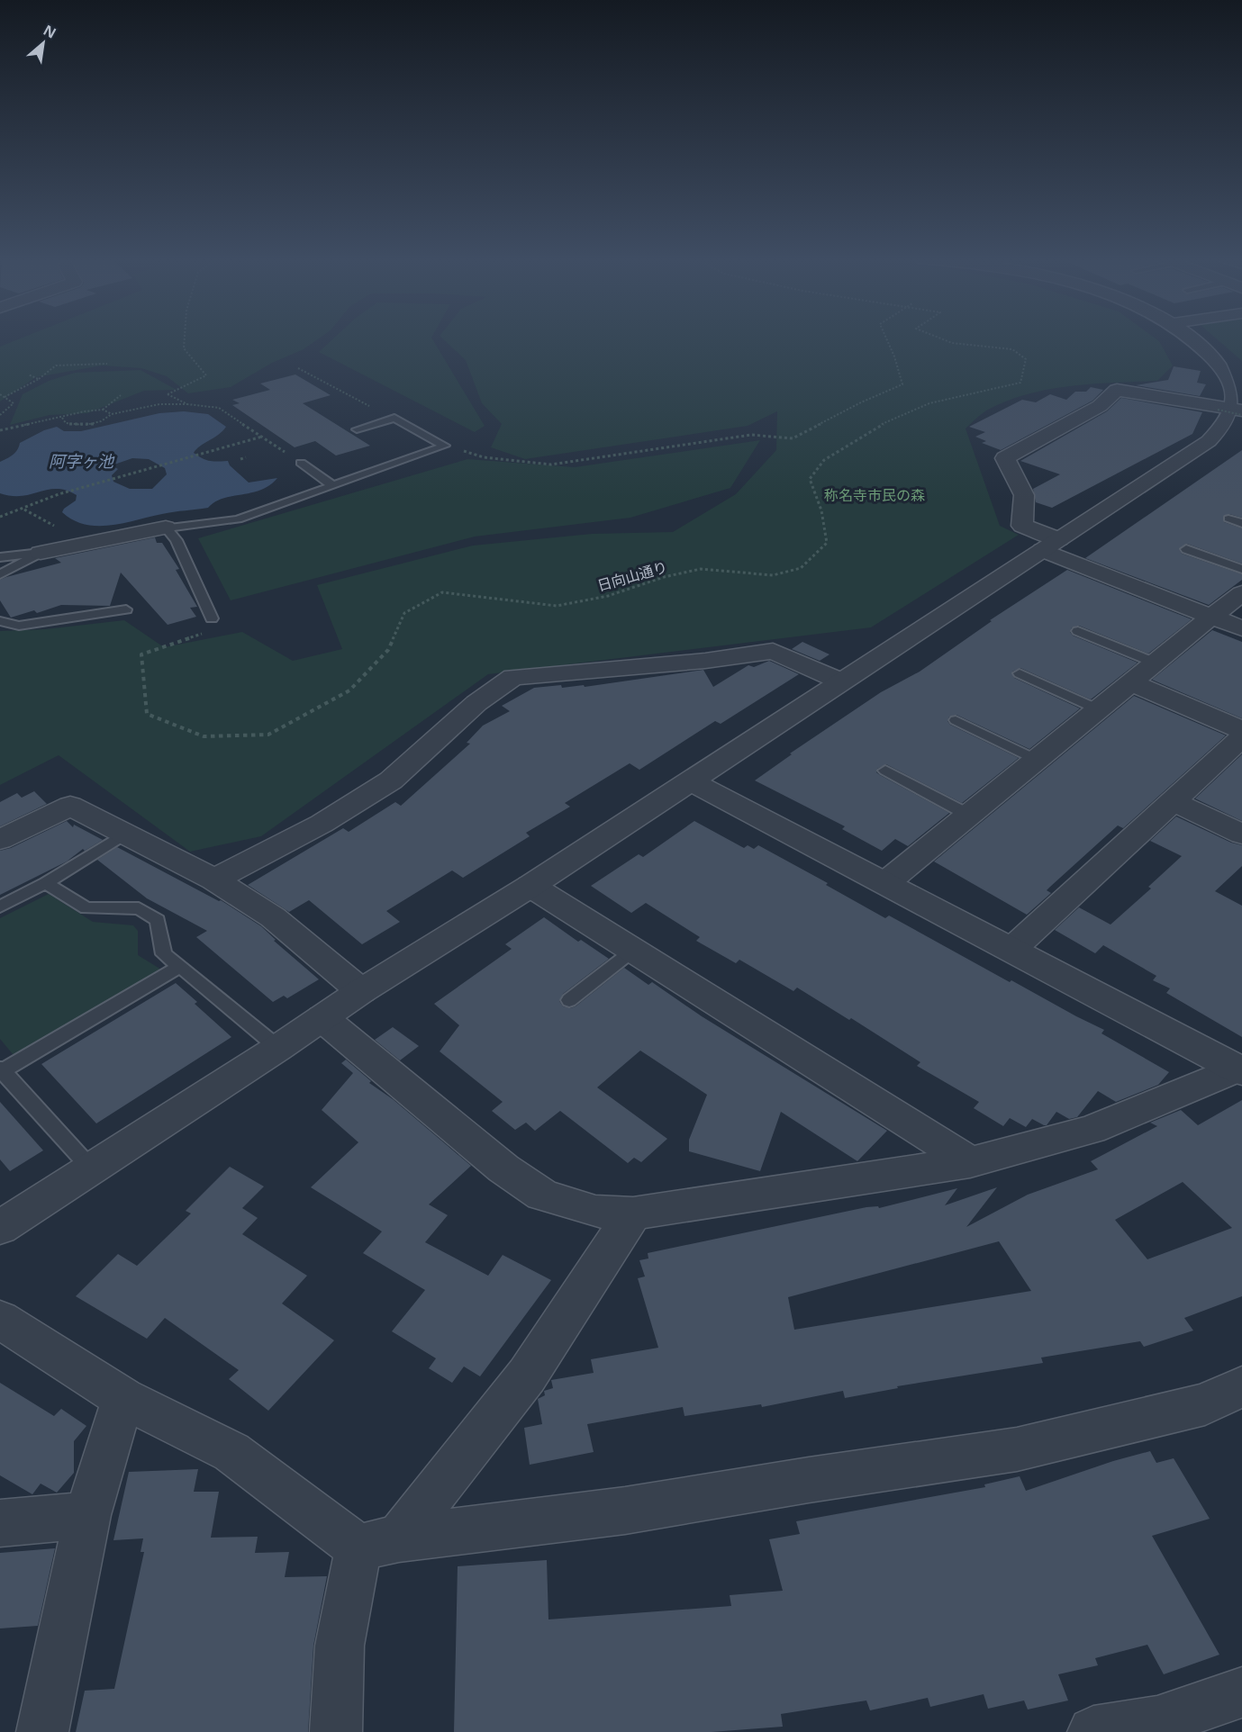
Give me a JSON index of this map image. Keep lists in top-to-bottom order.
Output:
{
  "streets": {
    "path": ["日向山通り"]
  },
  "water": ["阿字ヶ池"],
  "parks": ["称名寺市民の森"],
  "north": "top right"
}
